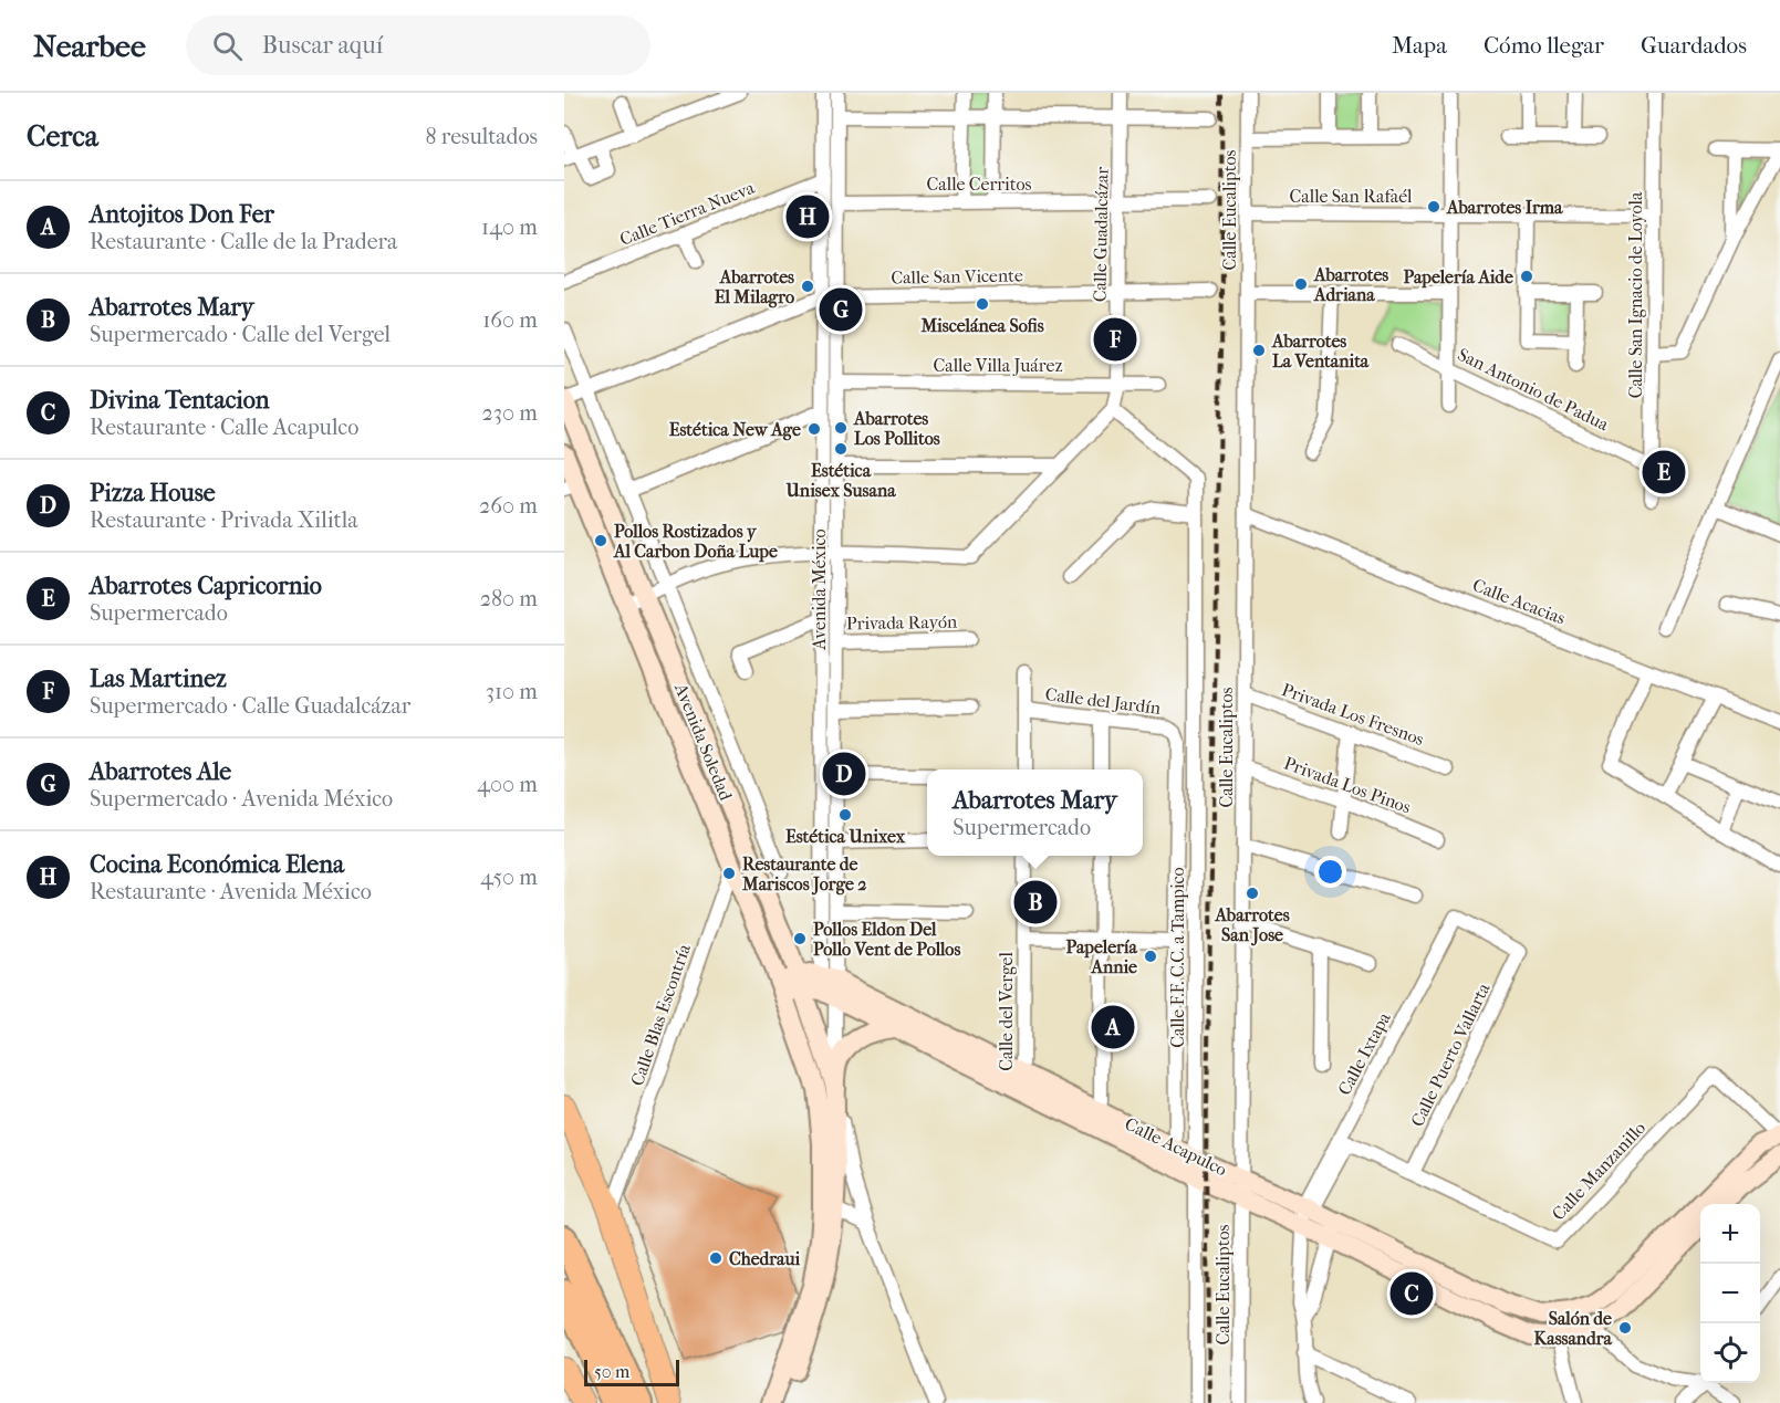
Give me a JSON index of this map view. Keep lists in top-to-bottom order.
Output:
{
  "streets": {
    "street": [
      "Calle Cerritos",
      "Calle San Rafaél",
      "Calle Eucaliptos",
      "Calle Tierra Nueva",
      "Calle Guadalcázar",
      "Calle San Vicente",
      "Calle San Ignacio de Loyola",
      "Calle Villa Juárez",
      "San Antonio de Padua",
      "Avenida México",
      "Calle Acacias",
      "Privada Rayón",
      "Calle del Jardín",
      "Privada Los Fresnos",
      "Avenida Soledad",
      "Privada Los Pinos",
      "Calle F.F. C.C. a Tampico",
      "Calle del Vergel",
      "Calle Blas Escontría",
      "Calle Ixtapa",
      "Calle Puerto Vallarta",
      "Calle Acapulco",
      "Calle Manzanillo"
    ]
  },
  "crossings": [
    ["Calle Cerritos", "Calle Guadalcázar"],
    ["Calle Cerritos", "Avenida México"],
    ["Calle San Rafaél", "Calle Eucaliptos"],
    ["Calle San Rafaél", "Calle San Ignacio de Loyola"],
    ["Calle Eucaliptos", "Calle Acacias"],
    ["Calle Eucaliptos", "Privada Los Fresnos"],
    ["Calle Eucaliptos", "Privada Los Pinos"],
    ["Calle Eucaliptos", "Calle Acapulco"],
    ["Calle Tierra Nueva", "Avenida México"],
    ["Calle Guadalcázar", "Calle San Vicente"],
    ["Calle Guadalcázar", "Calle Villa Juárez"],
    ["Calle Guadalcázar", "Calle F.F. C.C. a Tampico"],
    ["Calle San Vicente", "Avenida México"],
    ["Calle San Vicente", "Avenida Soledad"],
    ["Calle San Ignacio de Loyola", "San Antonio de Padua"],
    ["Calle Villa Juárez", "Avenida México"],
    ["Avenida México", "Privada Rayón"],
    ["Avenida México", "Avenida Soledad"],
    ["Avenida México", "Calle Acapulco"],
    ["Avenida Soledad", "Calle Blas Escontría"],
    ["Avenida Soledad", "Calle Acapulco"],
    ["Calle F.F. C.C. a Tampico", "Calle Acapulco"],
    ["Calle del Vergel", "Calle Acapulco"],
    ["Calle Ixtapa", "Calle Puerto Vallarta"],
    ["Calle Ixtapa", "Calle Acapulco"],
    ["Calle Ixtapa", "Calle Manzanillo"],
    ["Calle Puerto Vallarta", "Calle Manzanillo"]
  ],
  "places": [
    "Abarrotes Irma",
    "Papelería Aide",
    "Abarrotes Adriana",
    "Abarrotes El Milagro",
    "Miscelánea Sofis",
    "Abarrotes La Ventanita",
    "Abarrotes Los Pollitos",
    "Estética New Age",
    "Estética Unisex Susana",
    "Pollos Rostizados y Al Carbon Doña Lupe",
    "Estética Unixex",
    "Restaurante de Mariscos Jorge 2",
    "Abarrotes San Jose",
    "Pollos Eldon Del Pollo Vent de Pollos",
    "Papelería Annie",
    "Chedraui",
    "Salón de Kassandra"
  ],
  "scale_bar": "50 m",
  "page": {
    "header": "Nearbee",
    "search": "Buscar aquí",
    "nav": ["Mapa", "Cómo llegar", "Guardados"],
    "heading": ["Cerca", "8 resultados"],
    "list": [
      {
        "mark": "A",
        "name": "Antojitos Don Fer",
        "note": "Restaurante · Calle de la Pradera",
        "value": "140 m"
      },
      {
        "mark": "B",
        "name": "Abarrotes Mary",
        "note": "Supermercado · Calle del Vergel",
        "value": "160 m"
      },
      {
        "mark": "C",
        "name": "Divina Tentacion",
        "note": "Restaurante · Calle Acapulco",
        "value": "230 m"
      },
      {
        "mark": "D",
        "name": "Pizza House",
        "note": "Restaurante · Privada Xilitla",
        "value": "260 m"
      },
      {
        "mark": "E",
        "name": "Abarrotes Capricornio",
        "note": "Supermercado",
        "value": "280 m"
      },
      {
        "mark": "F",
        "name": "Las Martinez",
        "note": "Supermercado · Calle Guadalcázar",
        "value": "310 m"
      },
      {
        "mark": "G",
        "name": "Abarrotes Ale",
        "note": "Supermercado · Avenida México",
        "value": "400 m"
      },
      {
        "mark": "H",
        "name": "Cocina Económica Elena",
        "note": "Restaurante · Avenida México",
        "value": "450 m"
      }
    ],
    "pins": [
      "H",
      "G",
      "F",
      "E",
      "D",
      "B",
      "A",
      "C"
    ],
    "popup": ["Abarrotes Mary", "Supermercado"],
    "map_buttons": ["+", "−"],
    "scale": "50 m"
  }
}
